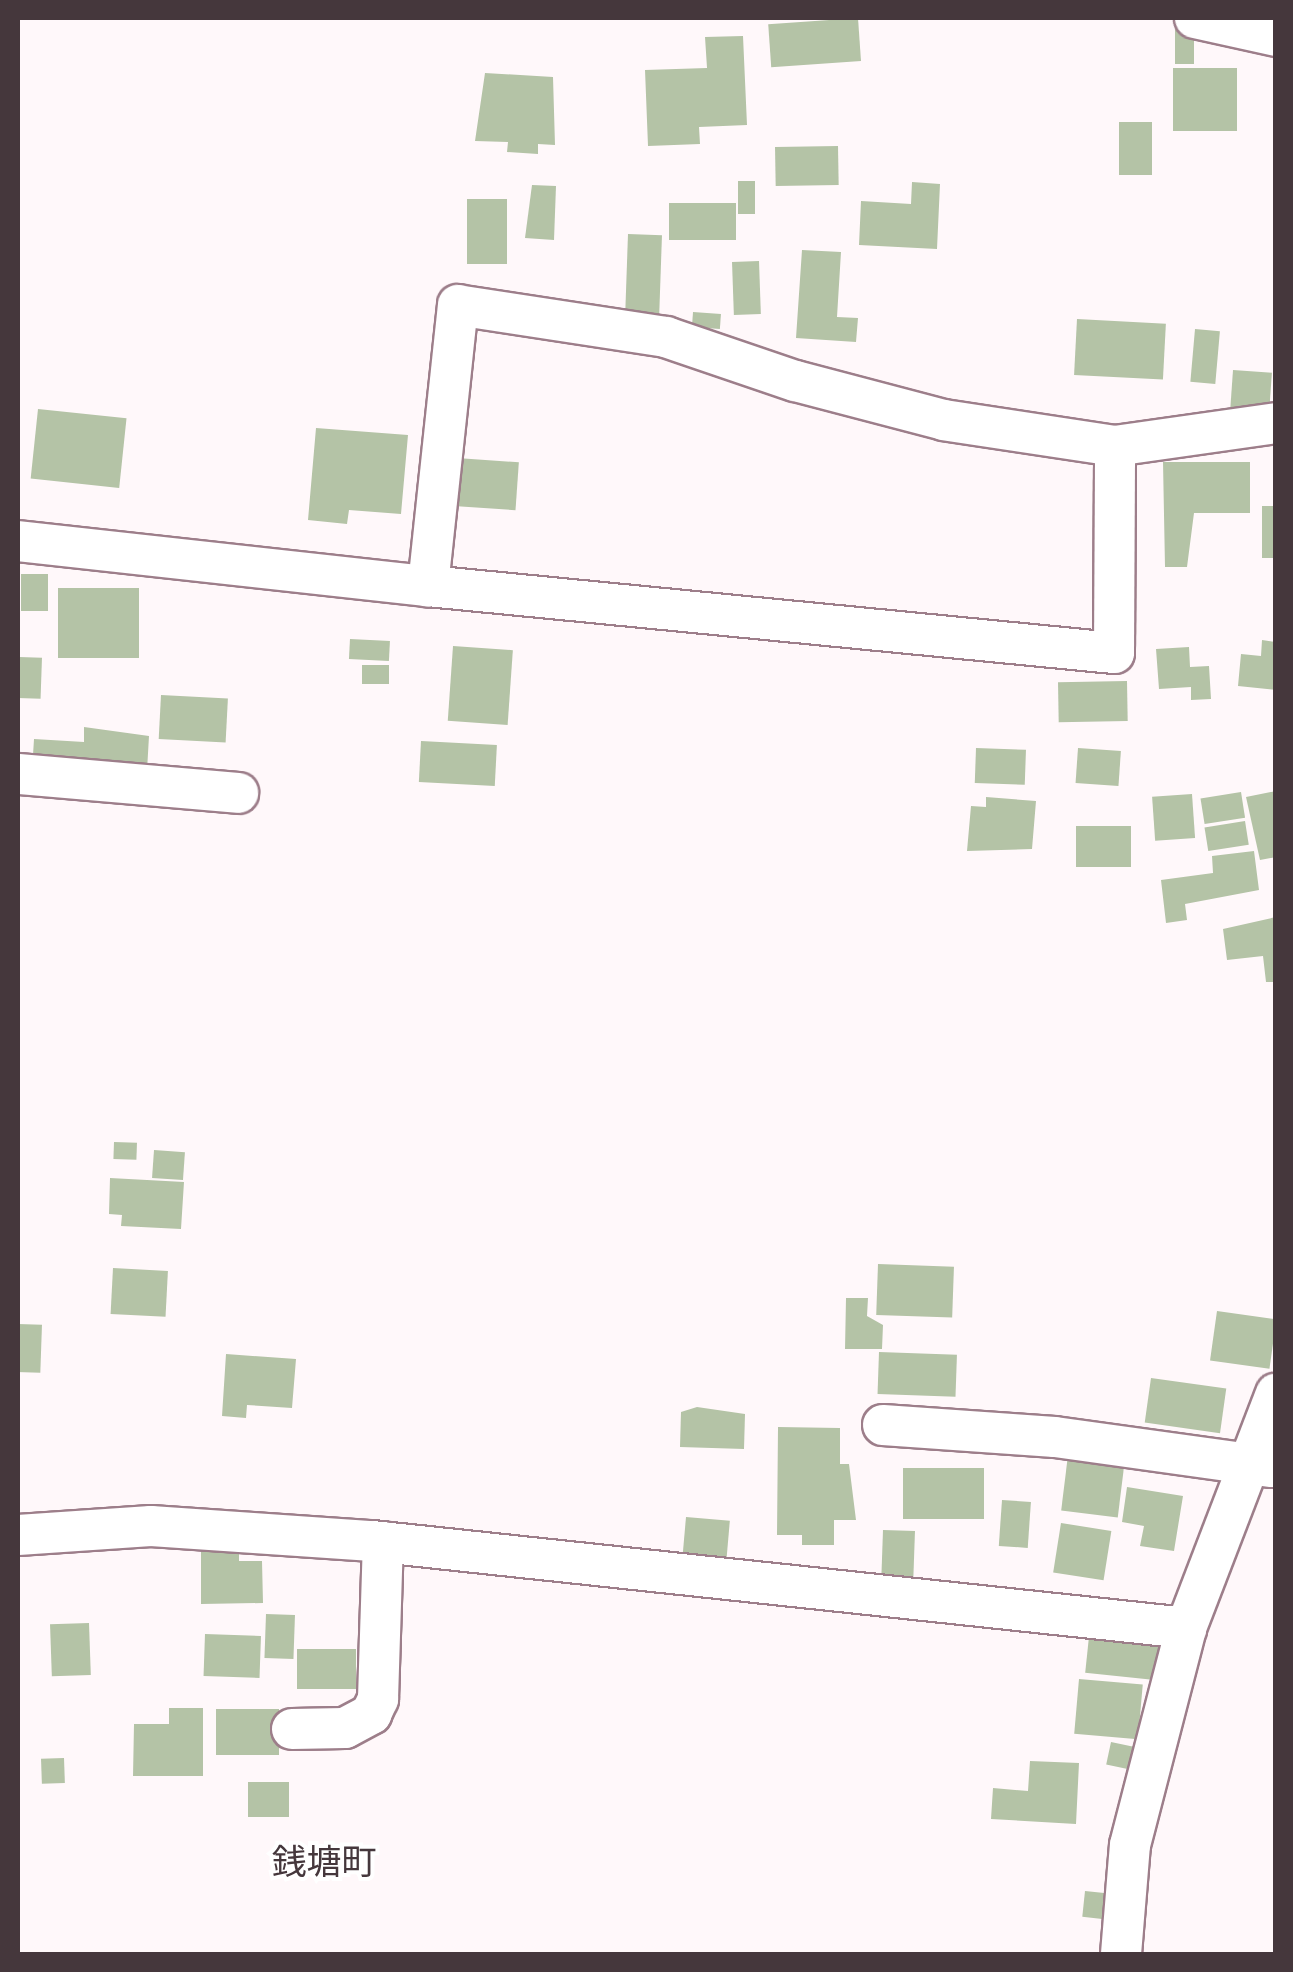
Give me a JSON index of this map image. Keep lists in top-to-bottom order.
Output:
{
  "districts": ["銭塘町"]
}
